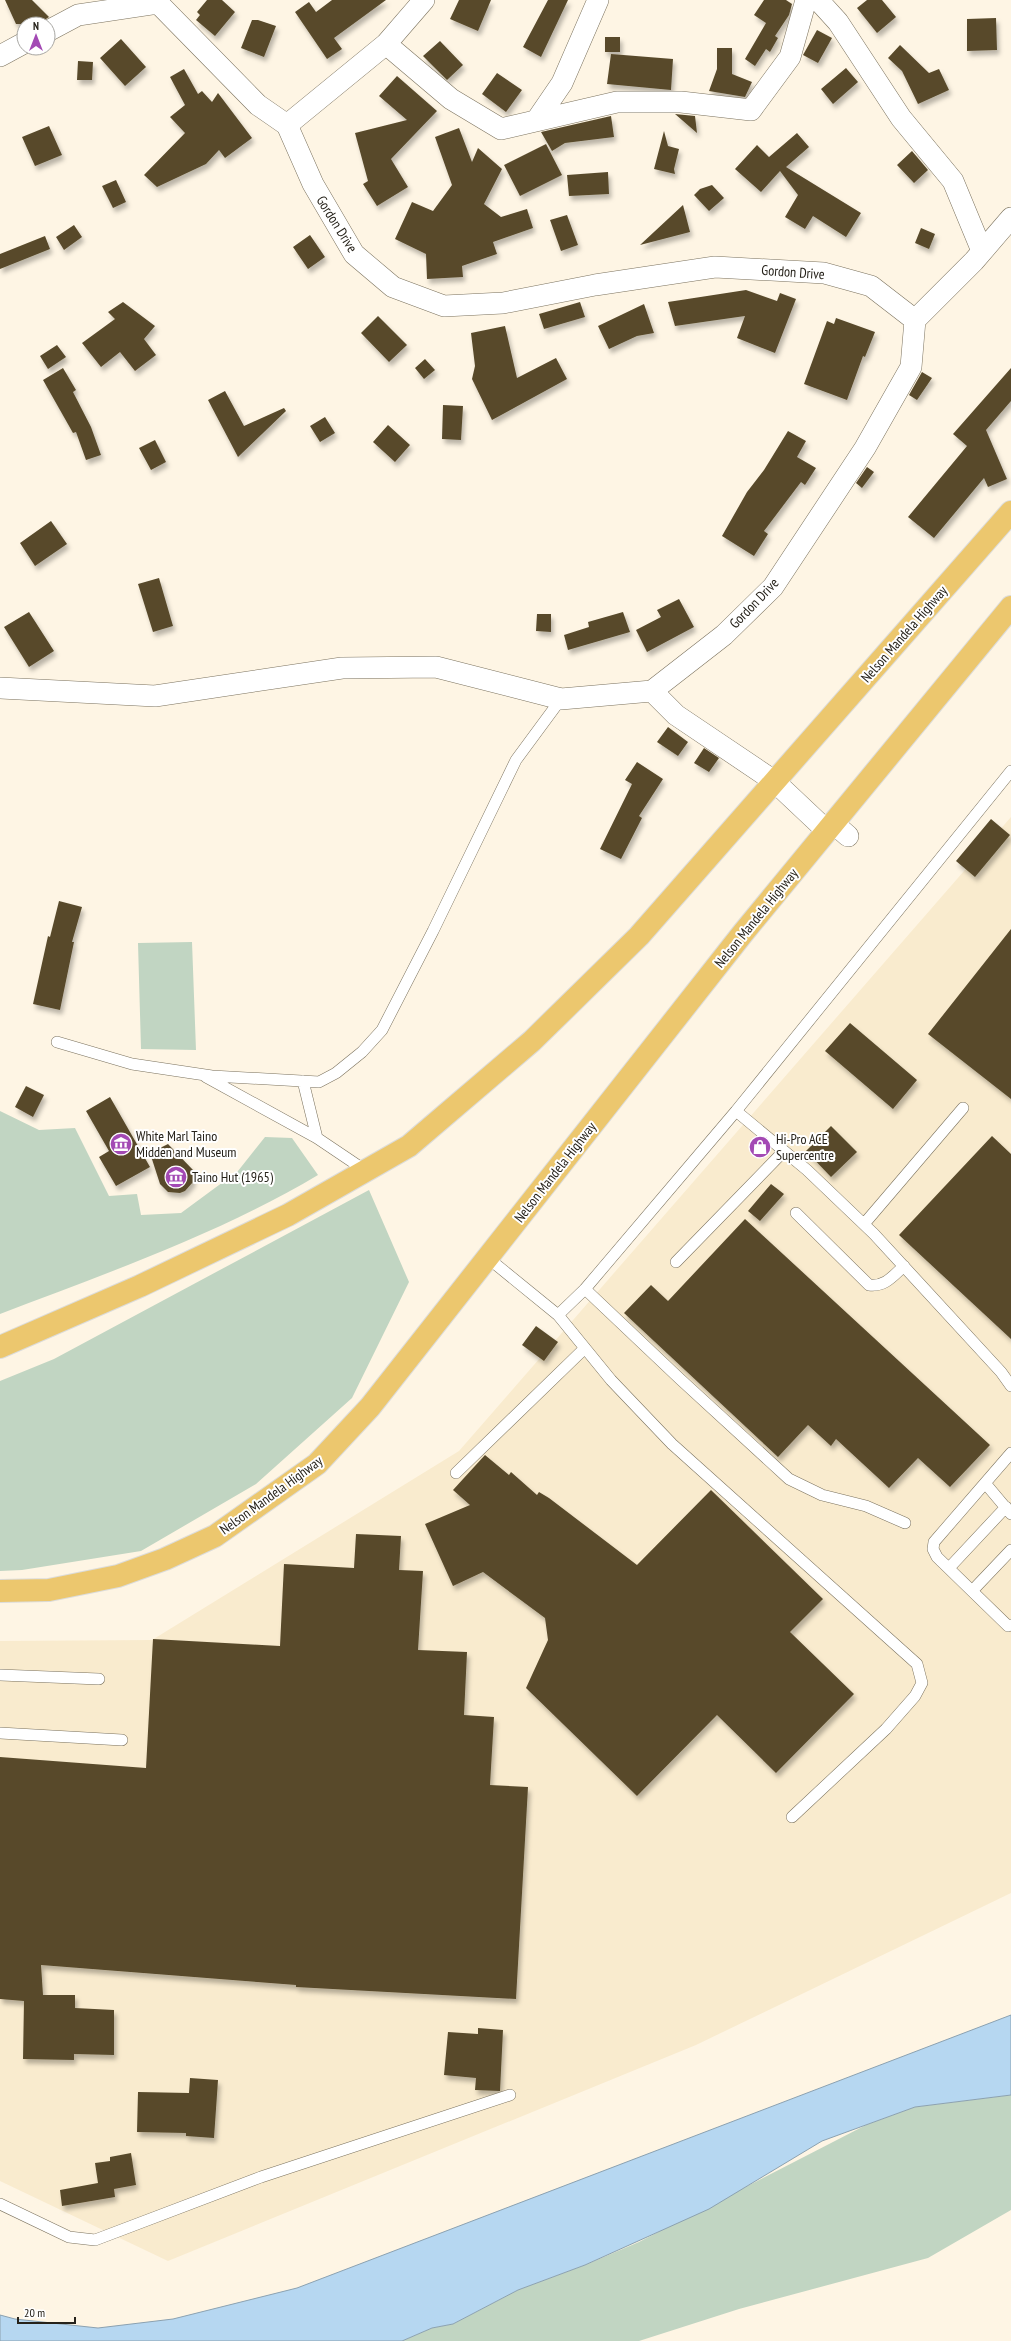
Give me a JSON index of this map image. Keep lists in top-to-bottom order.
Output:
{
  "streets": {
    "highway": ["Nelson Mandela Highway"],
    "street": ["Gordon Drive"]
  },
  "places": {
    "museum": ["White Marl Taino Midden and Museum", "Taino Hut (1965)"],
    "shop": ["Hi-Pro ACE Supercentre"]
  },
  "scale_bar": "20 m",
  "north": "top"
}
